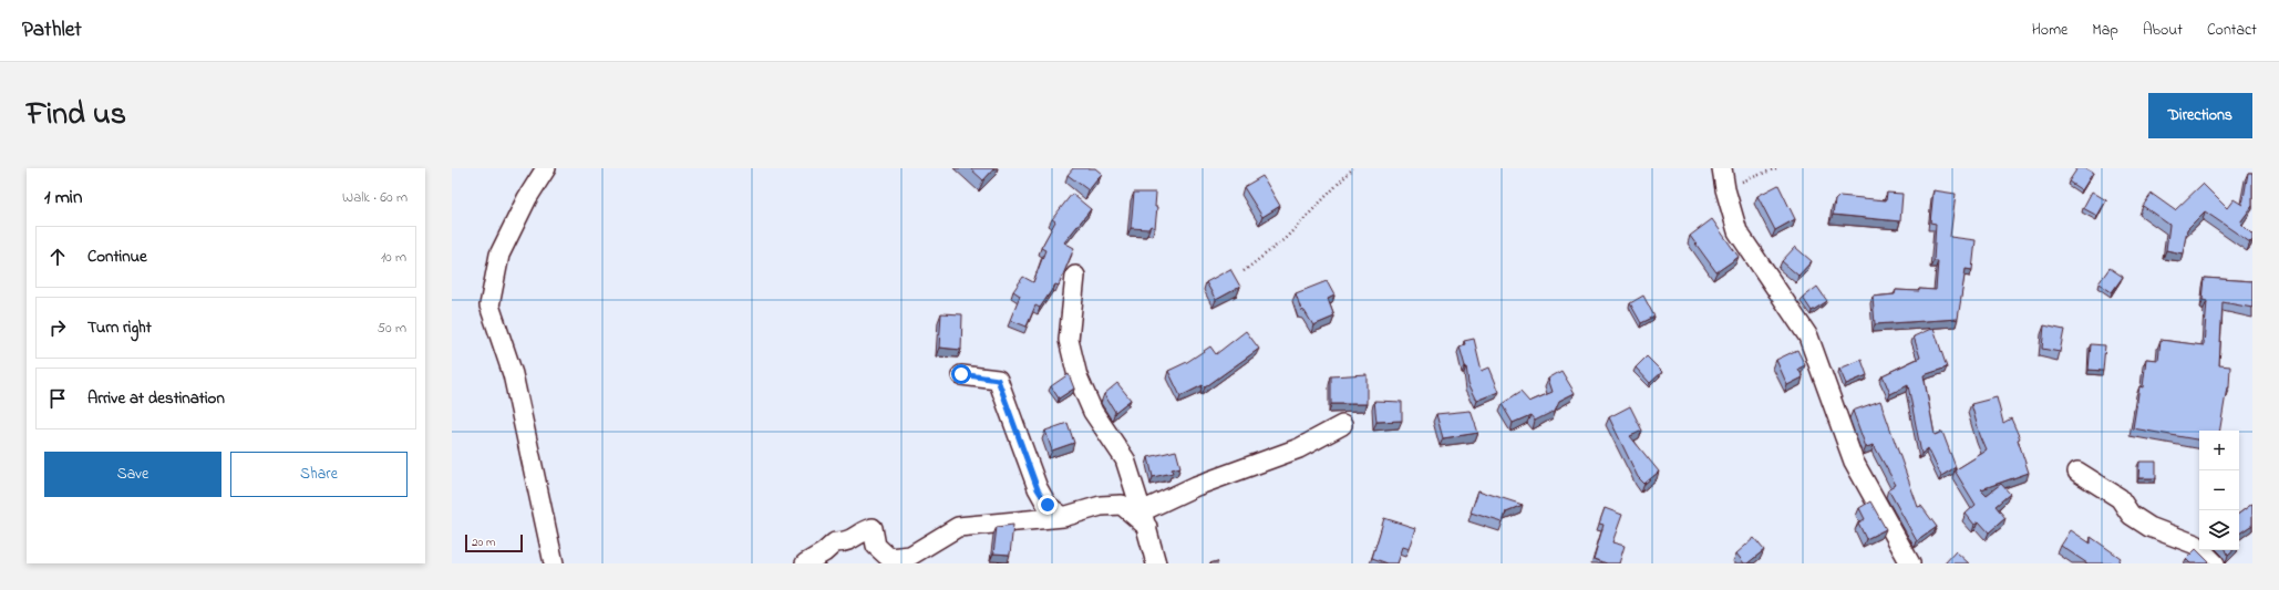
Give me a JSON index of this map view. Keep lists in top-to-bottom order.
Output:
{
  "scale_bar": "20 m",
  "page": {
    "header": "Pathlet",
    "nav": [
      "Home",
      "Map",
      "About",
      "Contact"
    ],
    "title": "Find us",
    "buttons": [
      "Directions",
      ["Save", "Share"]
    ],
    "heading": ["1 min", "Walk · 60 m"],
    "list": [
      ["Continue", "10 m"],
      ["Turn right", "50 m"],
      "Arrive at destination"
    ],
    "map_buttons": ["+", "−"],
    "scale": "20 m"
  }
}
